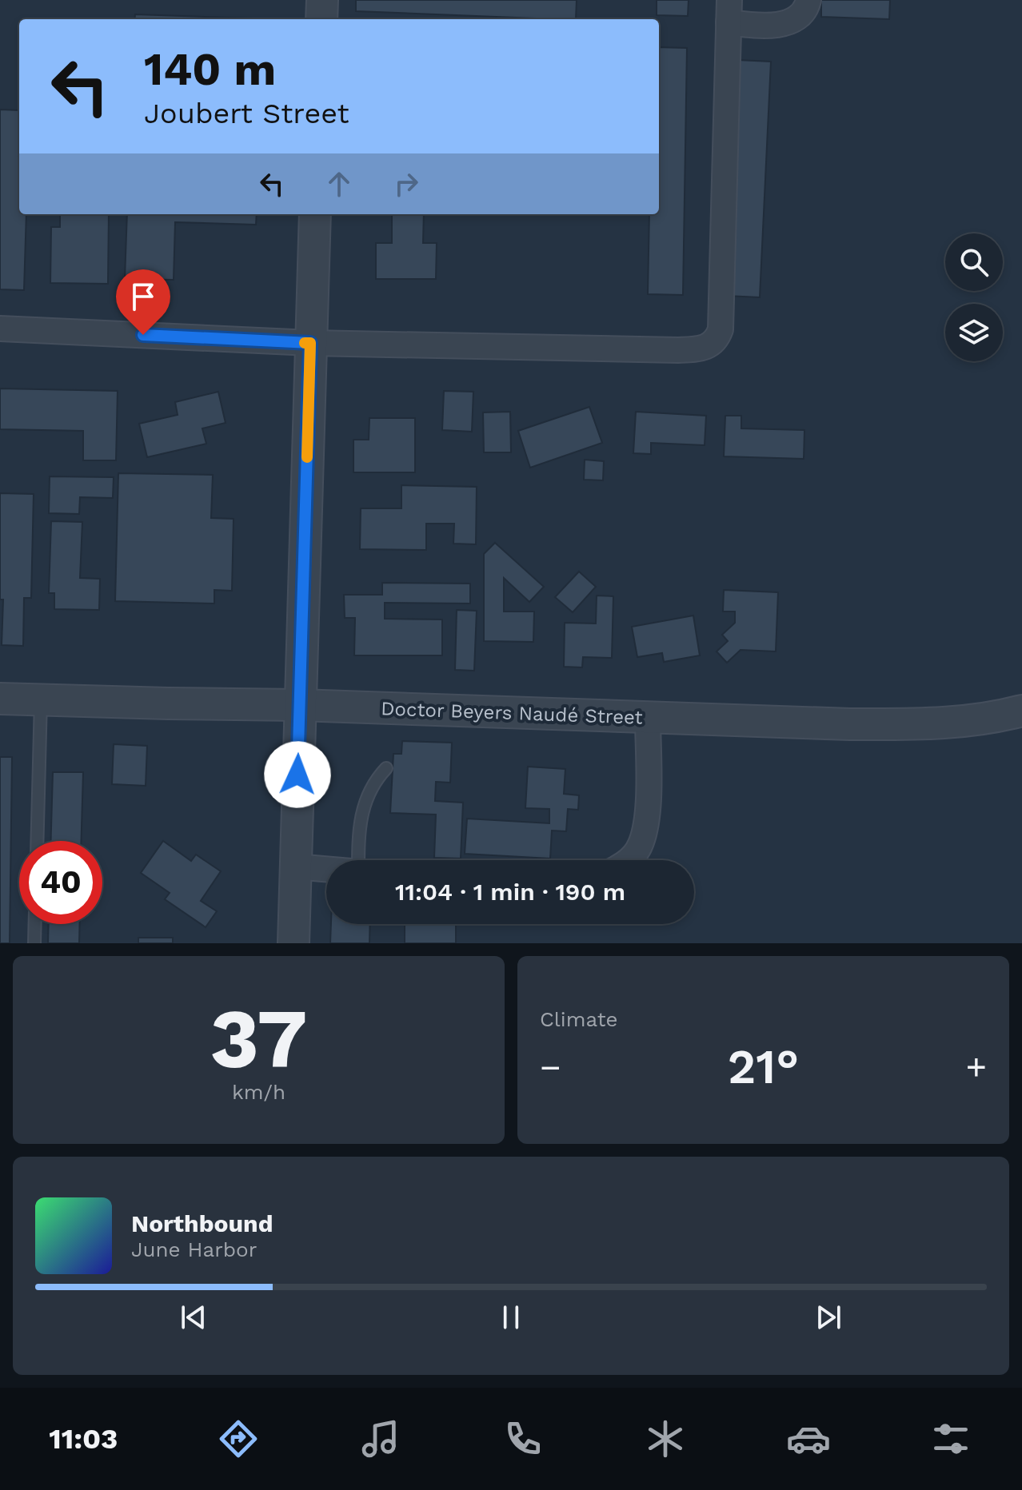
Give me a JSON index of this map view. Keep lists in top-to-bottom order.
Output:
{
  "streets": {
    "street": ["Doctor Beyers Naudé Street"]
  },
  "page": {
    "turn": ["140 m", "Joubert Street"],
    "limit": "40",
    "trip": "11:04 · 1 min · 190 m",
    "tile": [
      ["37", "km/h"],
      "Climate"
    ],
    "heat": ["−", "21°", "+"],
    "song": ["Northbound", "June Harbor"],
    "tabs": "11:03"
  }
}
